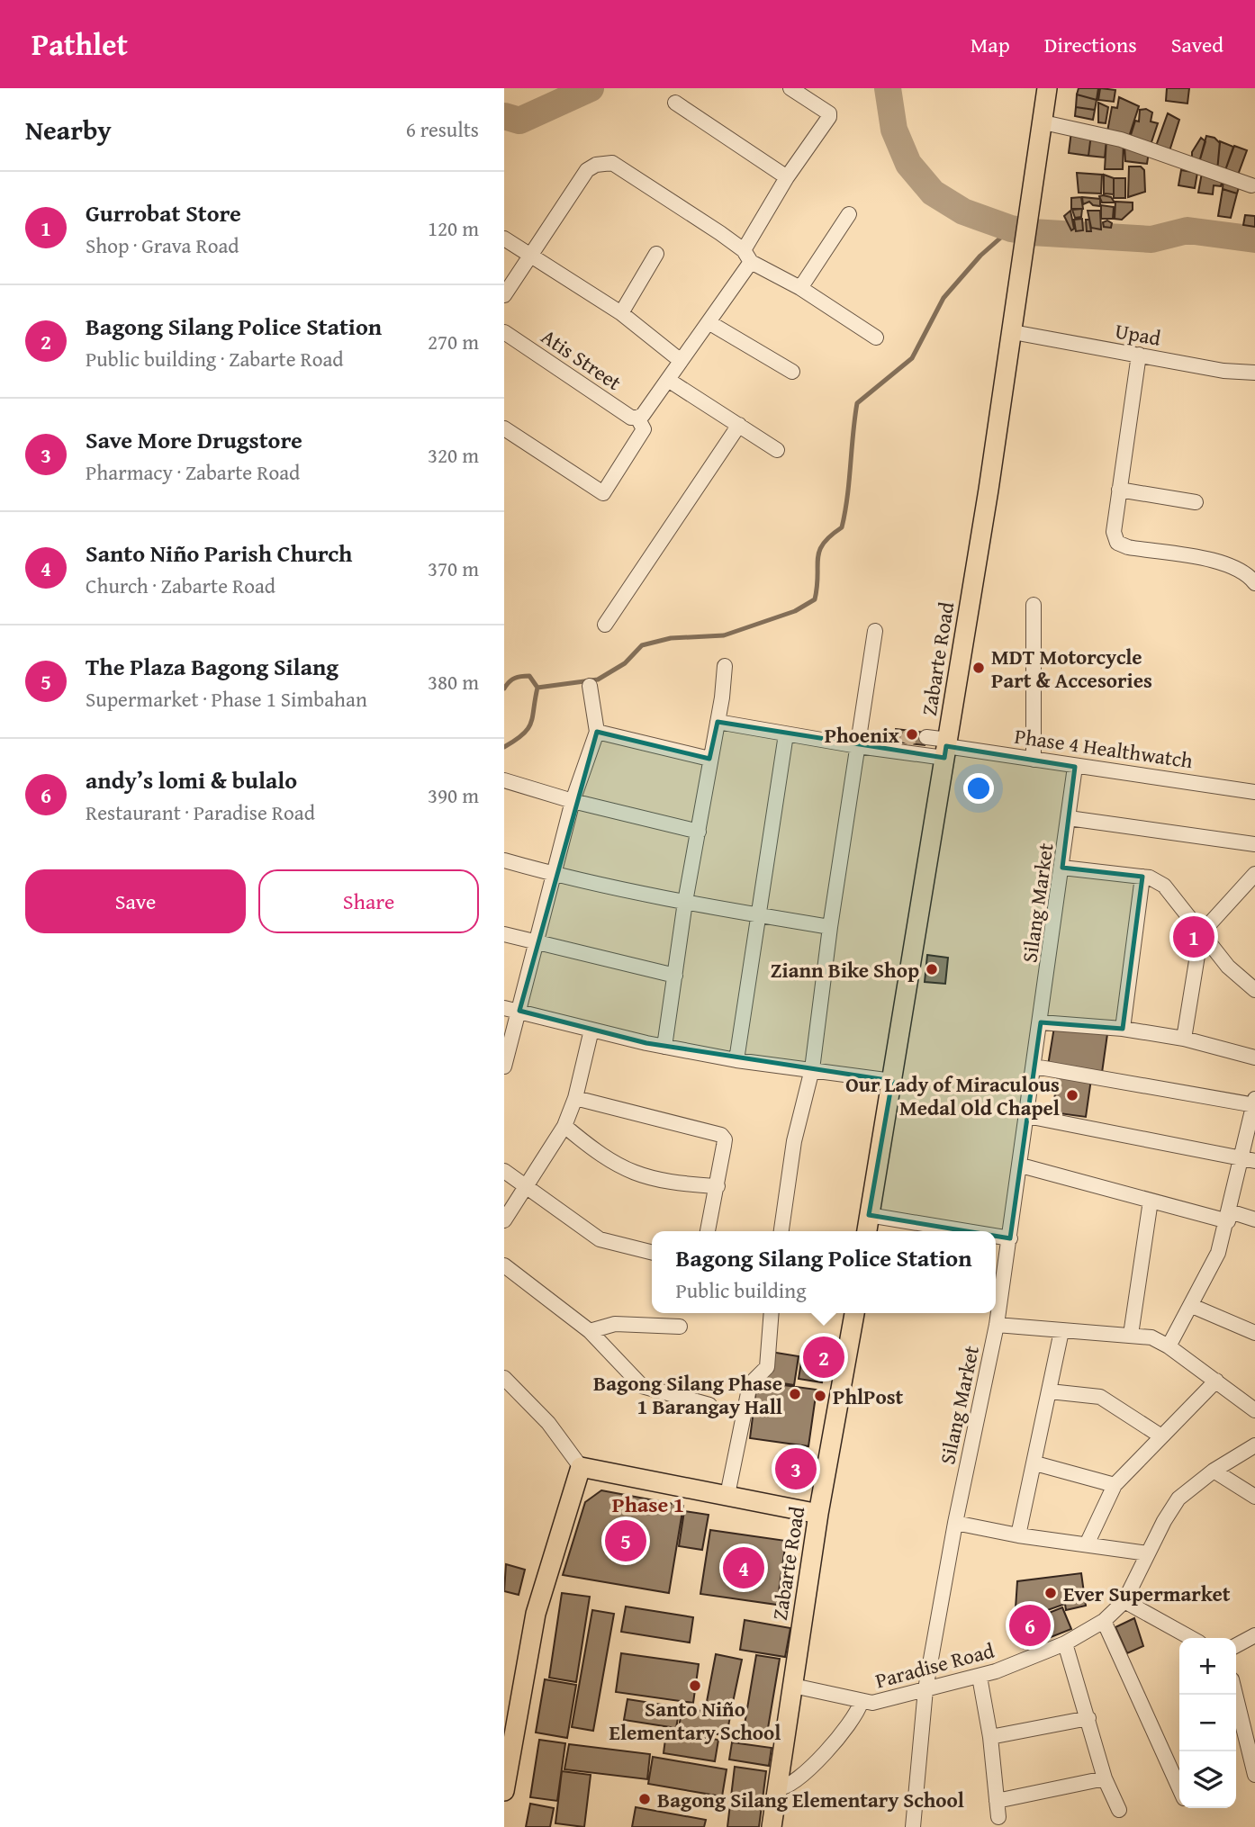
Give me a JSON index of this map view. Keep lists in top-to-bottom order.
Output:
{
  "streets": {
    "main road": ["Zabarte Road"],
    "street": [
      "Upad",
      "Atis Street",
      "Phase 4 Healthwatch",
      "Silang Market",
      "Paradise Road"
    ]
  },
  "crossings": [
    ["Upad", "Zabarte Road"],
    ["Zabarte Road", "Phase 4 Healthwatch"],
    ["Zabarte Road", "Paradise Road"],
    ["Phase 4 Healthwatch", "Silang Market"],
    ["Silang Market", "Paradise Road"]
  ],
  "districts": ["Phase 1"],
  "places": [
    "MDT Motorcycle Part & Accesories",
    "Phoenix",
    "Ziann Bike Shop",
    "Our Lady of Miraculous Medal Old Chapel",
    "Bagong Silang Phase 1 Barangay Hall",
    "PhlPost",
    "Ever Supermarket",
    "Santo Niño Elementary School",
    "Bagong Silang Elementary School"
  ],
  "page": {
    "header": "Pathlet",
    "nav": ["Map", "Directions", "Saved"],
    "heading": ["Nearby", "6 results"],
    "list": [
      {
        "mark": "1",
        "name": "Gurrobat Store",
        "note": "Shop · Grava Road",
        "value": "120 m"
      },
      {
        "mark": "2",
        "name": "Bagong Silang Police Station",
        "note": "Public building · Zabarte Road",
        "value": "270 m"
      },
      {
        "mark": "3",
        "name": "Save More Drugstore",
        "note": "Pharmacy · Zabarte Road",
        "value": "320 m"
      },
      {
        "mark": "4",
        "name": "Santo Niño Parish Church",
        "note": "Church · Zabarte Road",
        "value": "370 m"
      },
      {
        "mark": "5",
        "name": "The Plaza Bagong Silang",
        "note": "Supermarket · Phase 1 Simbahan",
        "value": "380 m"
      },
      {
        "mark": "6",
        "name": "andy’s lomi & bulalo",
        "note": "Restaurant · Paradise Road",
        "value": "390 m"
      }
    ],
    "buttons": ["Save", "Share"],
    "pins": [
      "1",
      "2",
      "3",
      "5",
      "4",
      "6"
    ],
    "popup": ["Bagong Silang Police Station", "Public building"],
    "map_buttons": ["+", "−"]
  }
}
